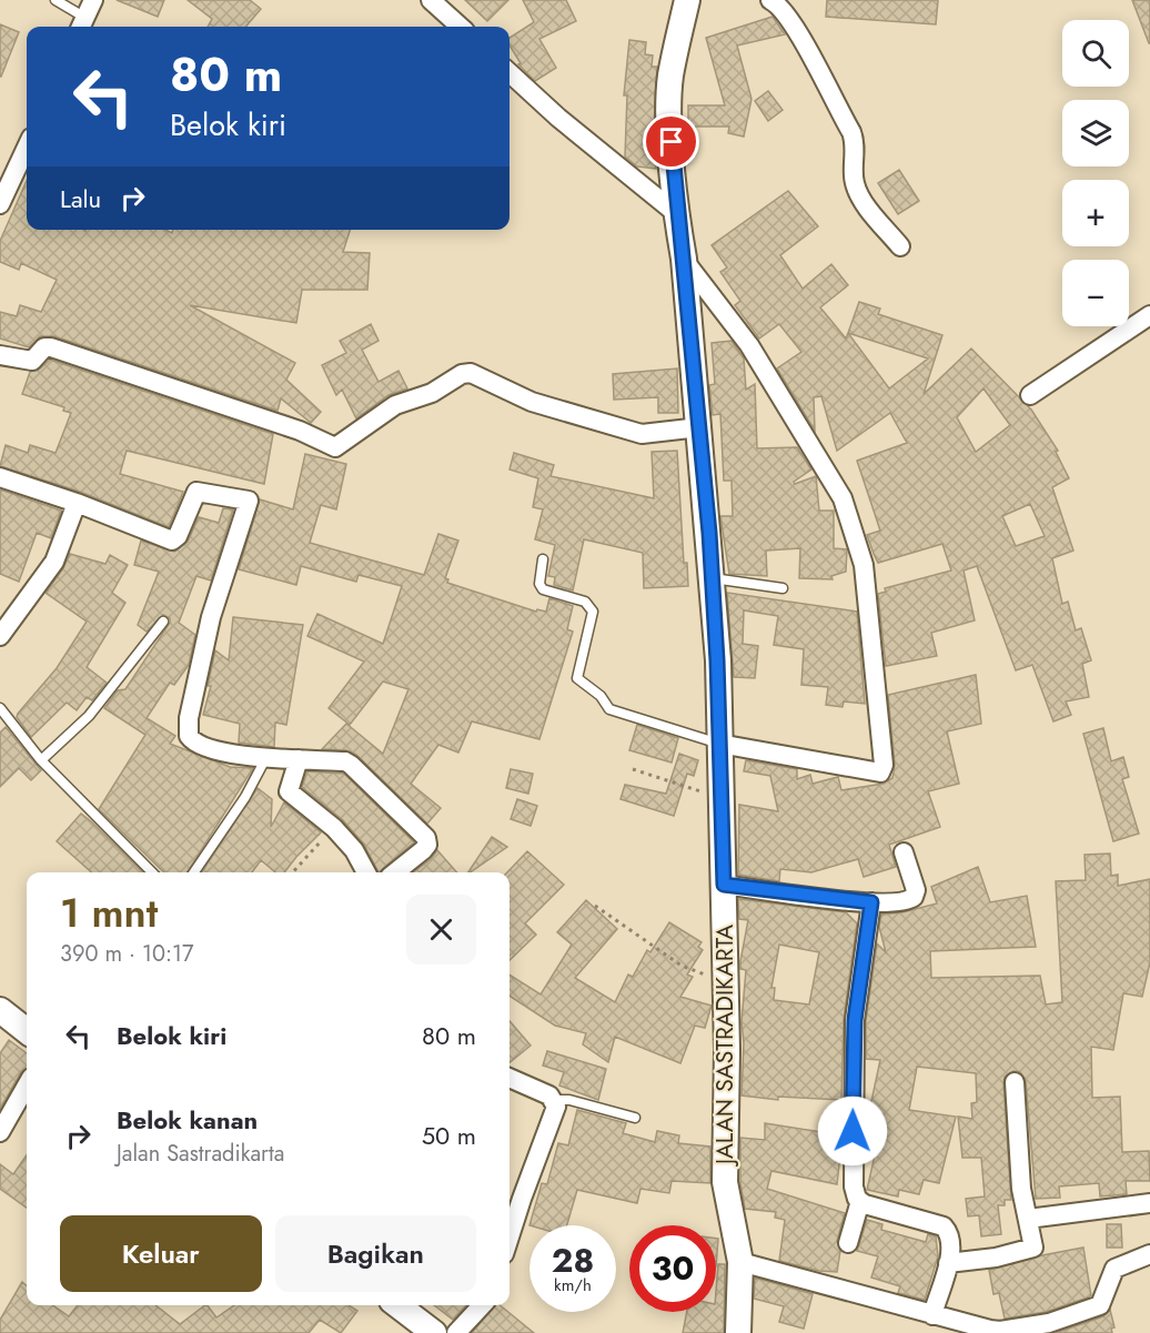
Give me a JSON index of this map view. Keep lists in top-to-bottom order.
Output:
{
  "streets": {
    "street": ["JALAN SASTRADIKARTA"]
  },
  "page": {
    "map_buttons": ["+", "−"],
    "turn": ["80 m", "Belok kiri"],
    "then": "Lalu",
    "heading": ["1 mnt", "390 m · 10:17"],
    "list": [
      {
        "name": "Belok kiri",
        "value": "80 m"
      },
      {
        "name": "Belok kanan",
        "note": "Jalan Sastradikarta",
        "value": "50 m"
      }
    ],
    "buttons": ["Keluar", "Bagikan"],
    "speed": "28 km/h",
    "limit": "30"
  }
}
